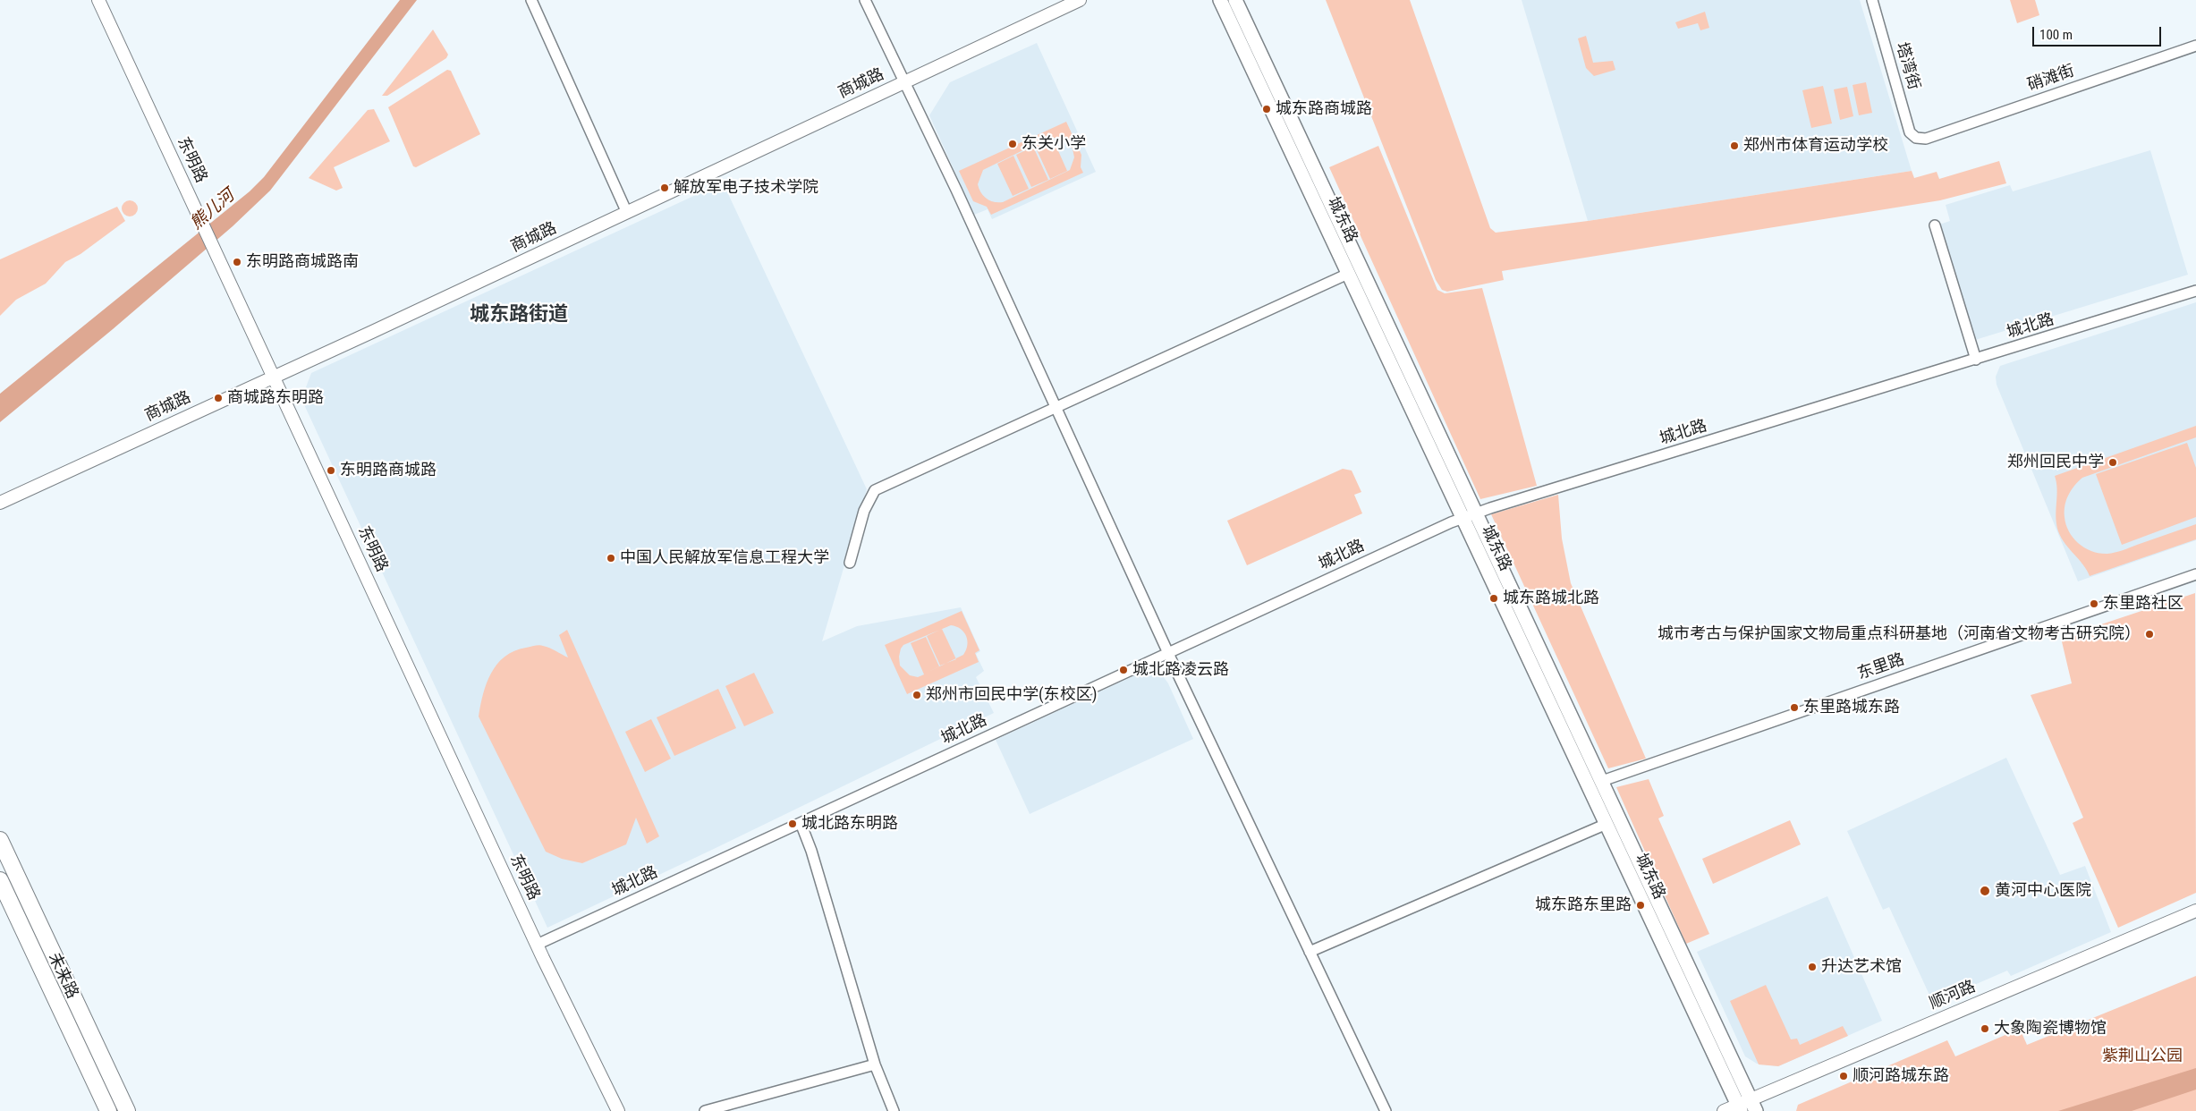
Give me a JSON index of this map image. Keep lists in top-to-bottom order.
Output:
{
  "streets": {
    "main road": ["城东路", "未来路"],
    "street": [
      "塔湾街",
      "硝滩街",
      "商城路",
      "东明路",
      "城北路",
      "东里路",
      "顺河路"
    ]
  },
  "crossings": [
    ["塔湾街", "硝滩街"],
    ["商城路", "东明路"],
    ["东明路", "城北路"],
    ["城东路", "城北路"],
    ["城东路", "东里路"],
    ["城东路", "顺河路"]
  ],
  "districts": ["城东路街道"],
  "water": ["熊儿河"],
  "parks": ["紫荆山公园"],
  "places": [
    "城东路商城路",
    "东关小学",
    "郑州市体育运动学校",
    "解放军电子技术学院",
    "东明路商城路南",
    "商城路东明路",
    "郑州回民中学",
    "东明路商城路",
    "中国人民解放军信息工程大学",
    "城东路城北路",
    "东里路社区",
    "城市考古与保护国家文物局重点科研基地（河南省文物考古研究院）",
    "城北路凌云路",
    "郑州市回民中学(东校区)",
    "东里路城东路",
    "城北路东明路",
    "黄河中心医院",
    "城东路东里路",
    "升达艺术馆",
    "大象陶瓷博物馆",
    "顺河路城东路"
  ],
  "scale_bar": "100 m"
}
